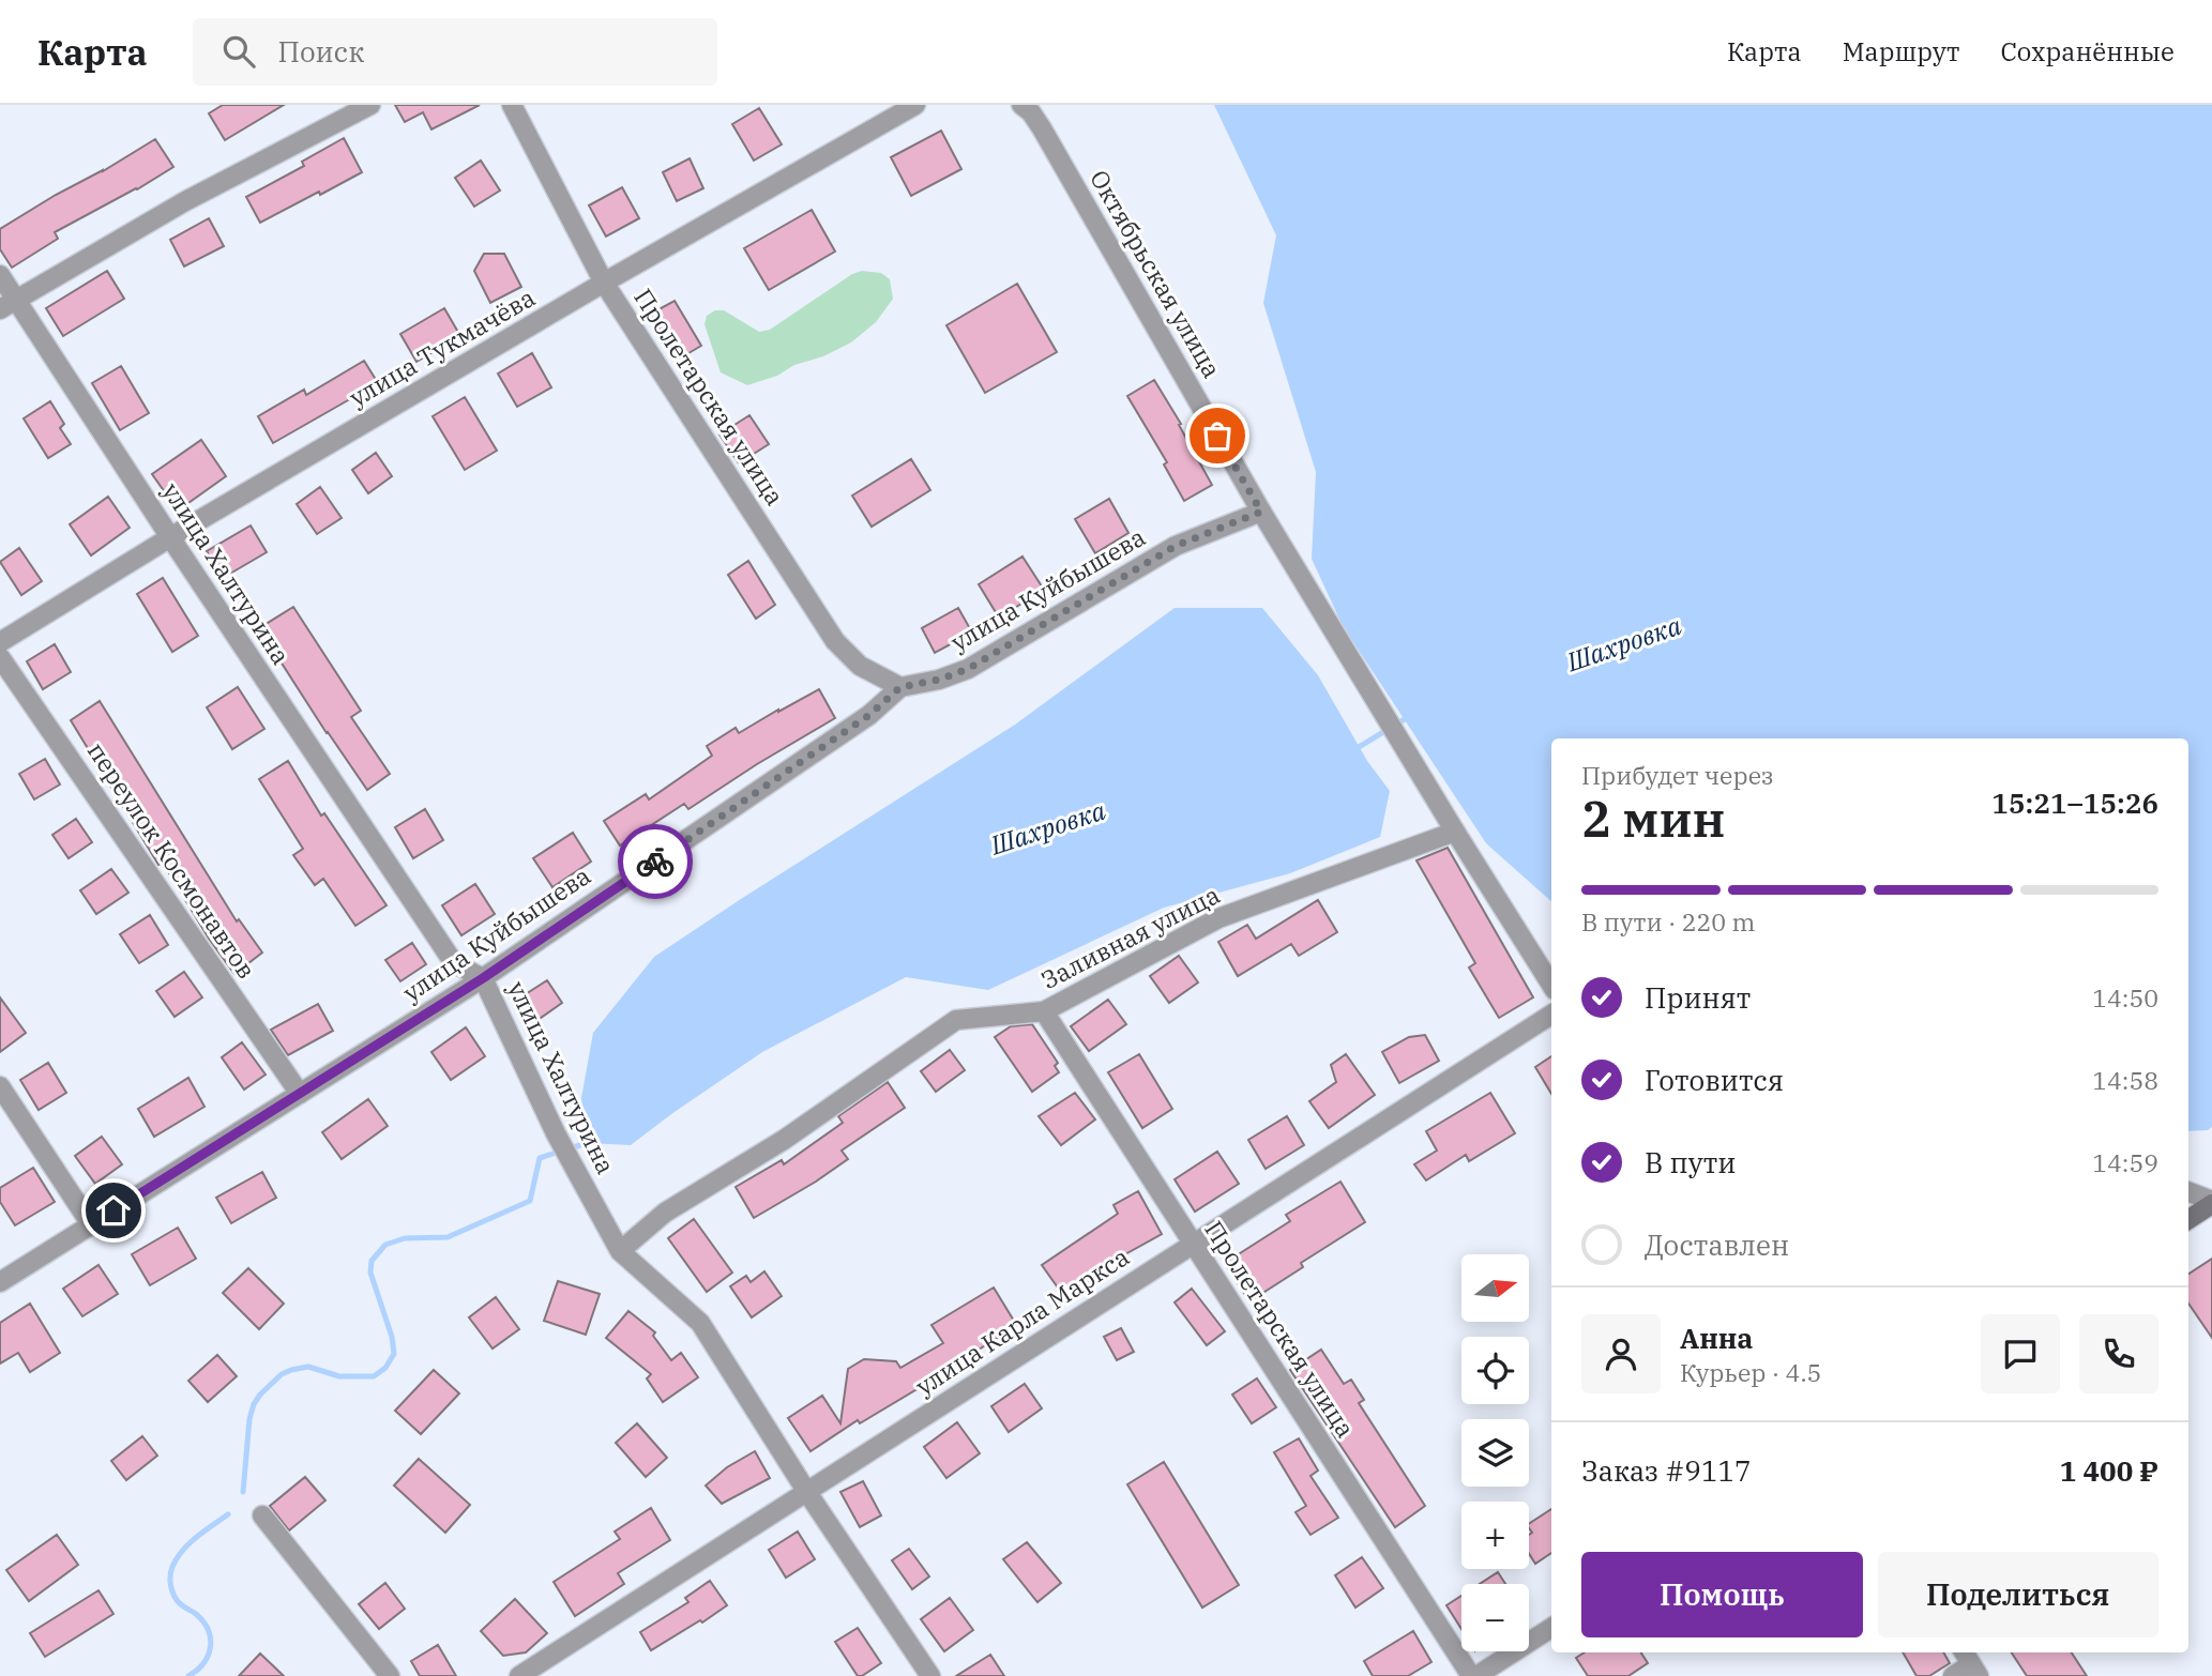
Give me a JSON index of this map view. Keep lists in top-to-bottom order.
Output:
{
  "streets": {
    "street": [
      "Октябрьская улица",
      "улица Тукмачёва",
      "Пролетарская улица",
      "улица Халтурина",
      "улица Куйбышева",
      "переулок Космонавтов",
      "Заливная улица",
      "улица Карла Маркса"
    ]
  },
  "crossings": [
    ["Октябрьская улица", "улица Куйбышева"],
    ["Октябрьская улица", "Заливная улица"],
    ["улица Тукмачёва", "Пролетарская улица"],
    ["улица Тукмачёва", "улица Халтурина"],
    ["Пролетарская улица", "улица Куйбышева"],
    ["Пролетарская улица", "Заливная улица"],
    ["Пролетарская улица", "улица Карла Маркса"],
    ["улица Халтурина", "улица Куйбышева"],
    ["улица Халтурина", "Заливная улица"],
    ["улица Халтурина", "улица Карла Маркса"],
    ["улица Куйбышева", "переулок Космонавтов"]
  ],
  "water": ["Шахровка"],
  "north": "right",
  "page": {
    "header": "Карта",
    "search": "Поиск",
    "nav": ["Карта", "Маршрут", "Сохранённые"],
    "heading": ["2 мин", "Прибудет через", "15:21–15:26"],
    "panel": [
      "Анна",
      "Курьер · 4.5",
      "Заказ #9117",
      "1 400 ₽"
    ],
    "bar": "В пути · 220 m",
    "list": [
      ["Принят", "14:50"],
      ["Готовится", "14:58"],
      ["В пути", "14:59"],
      "Доставлен"
    ],
    "map_buttons": ["+", "−"],
    "buttons": ["Помощь", "Поделиться"]
  }
}
